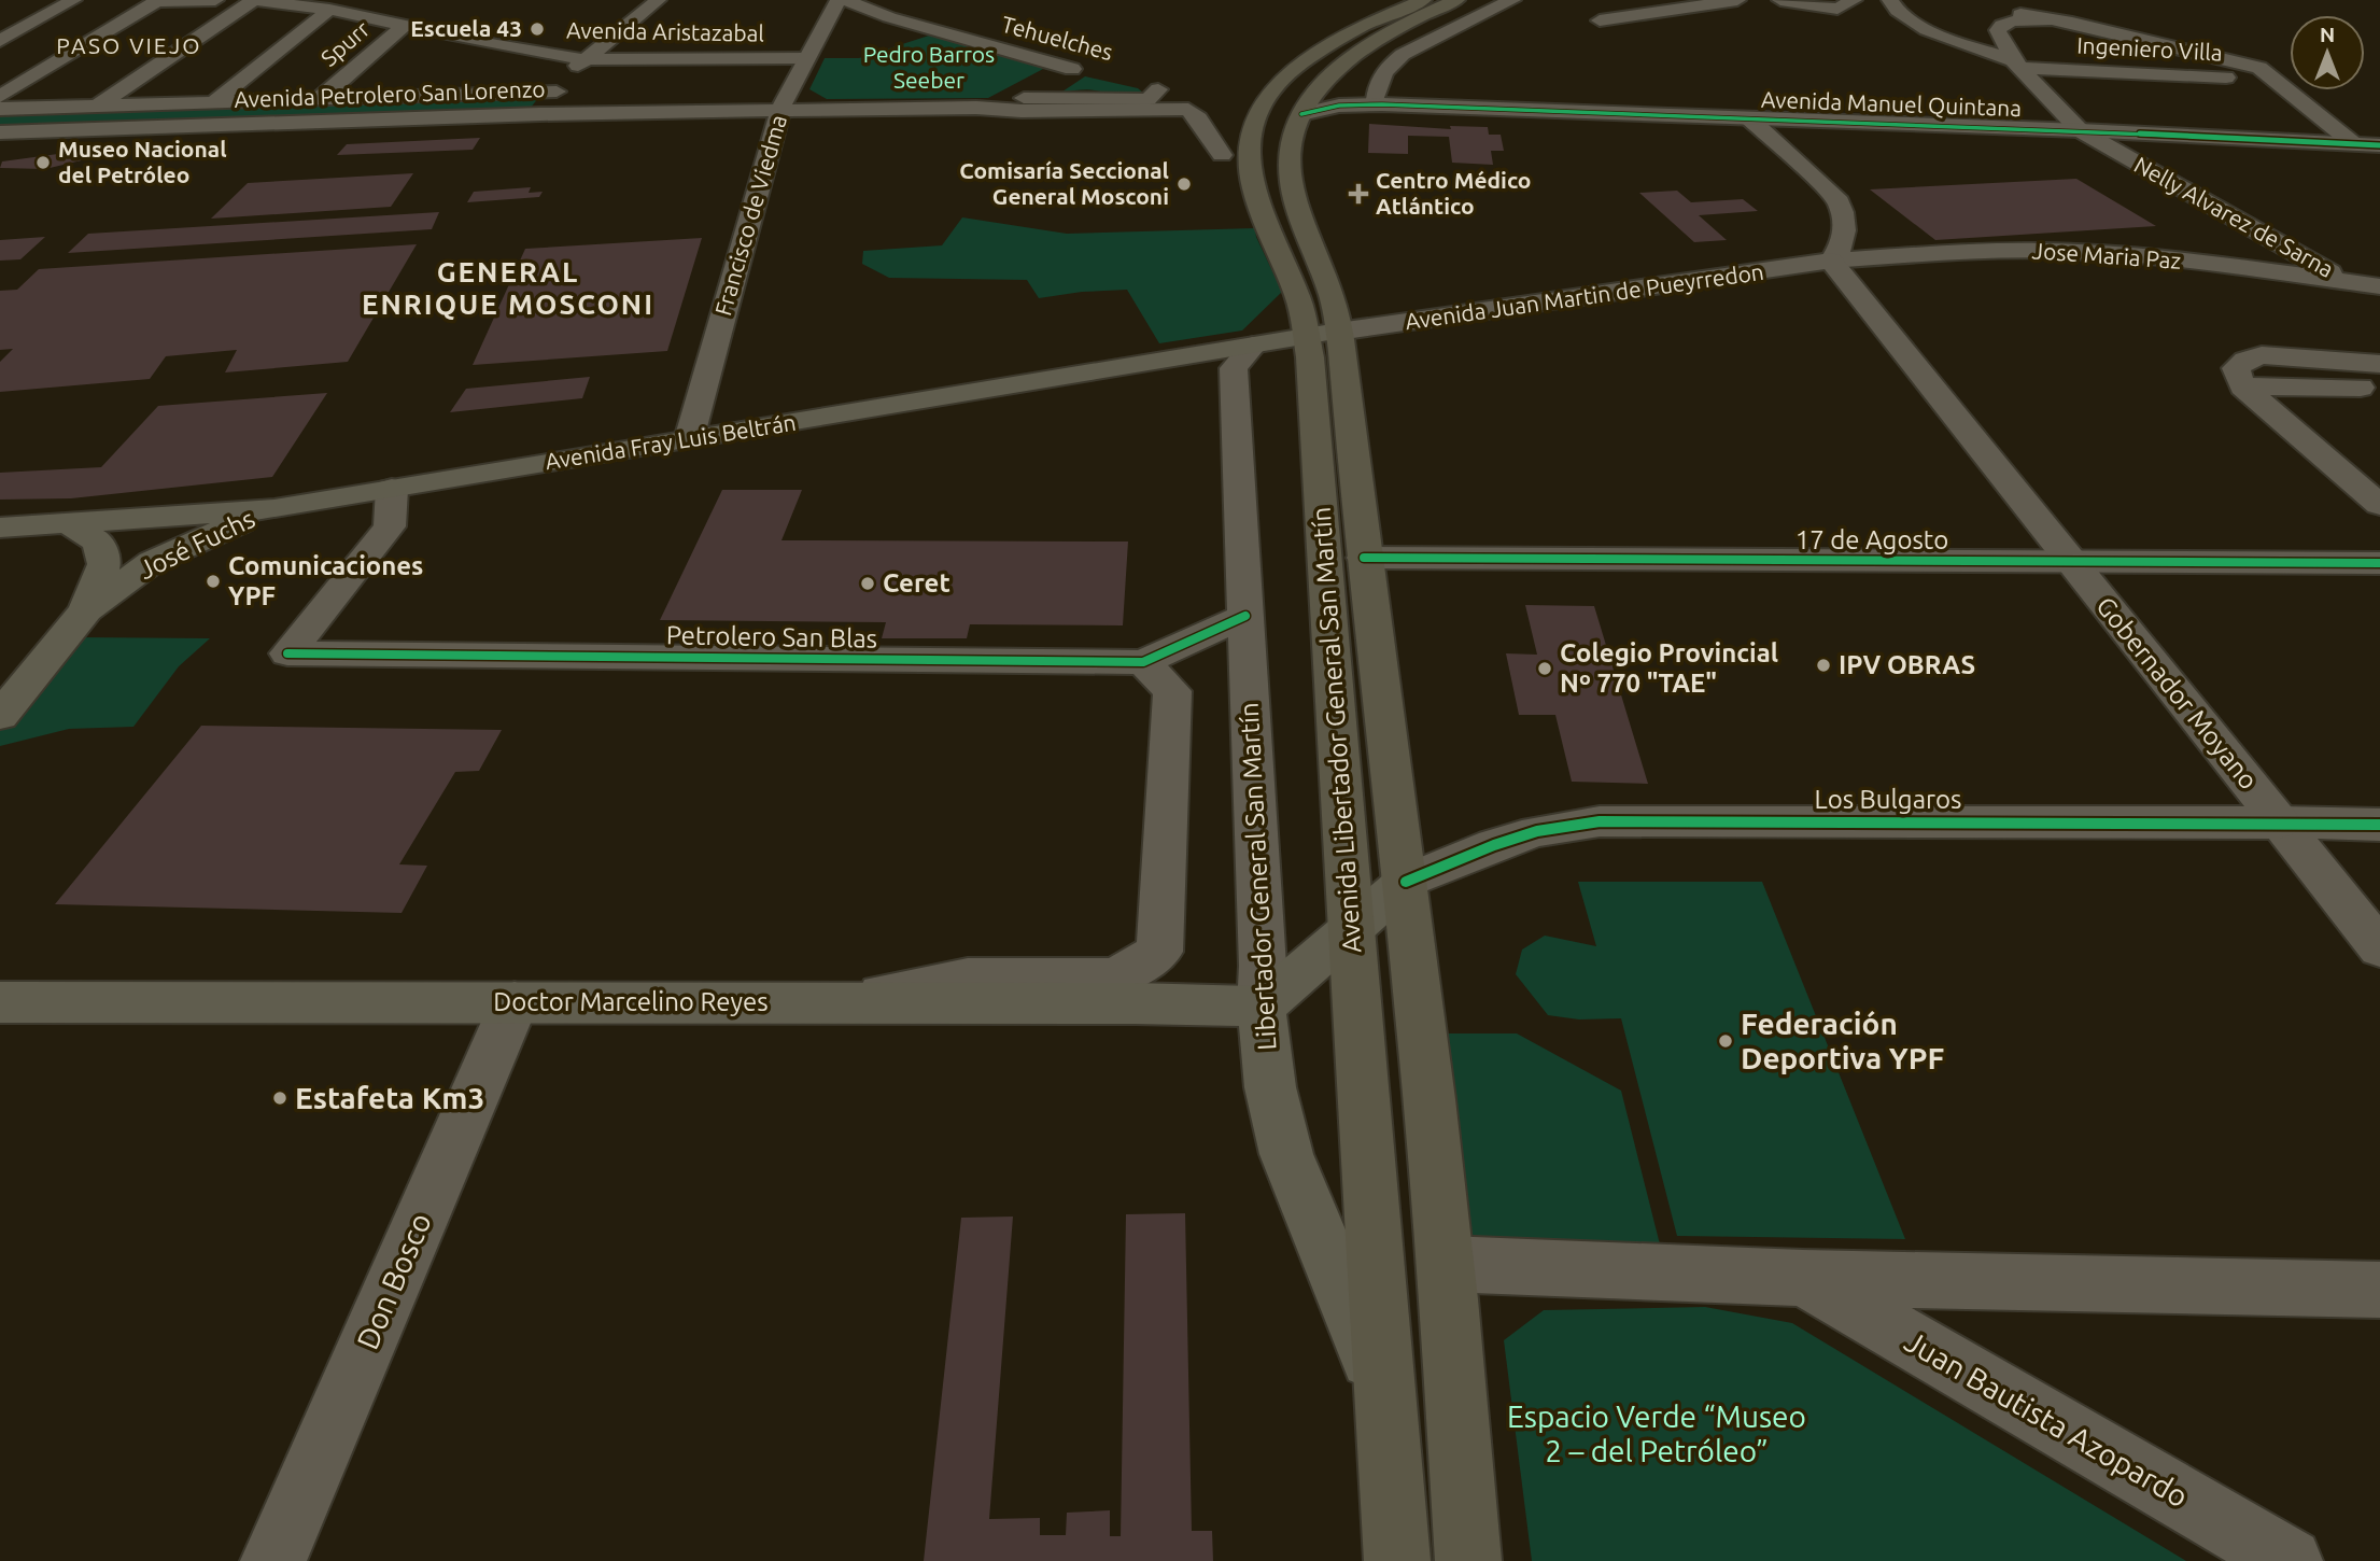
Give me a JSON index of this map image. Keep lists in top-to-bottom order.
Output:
{
  "streets": {
    "highway": ["Avenida Libertador General San Martín"],
    "main road": [
      "Avenida Fray Luis Beltrán",
      "José Fuchs",
      "Libertador General San Martín",
      "Doctor Marcelino Reyes"
    ],
    "street": [
      "Avenida Aristazabal",
      "Tehuelches",
      "Spurr",
      "Ingeniero Villa",
      "Avenida Petrolero San Lorenzo",
      "Avenida Manuel Quintana",
      "Francisco de Viedma",
      "Nelly Alvarez de Sarna",
      "Jose Maria Paz",
      "Avenida Juan Martin de Pueyrredon",
      "17 de Agosto",
      "Petrolero San Blas",
      "Gobernador Moyano",
      "Los Bulgaros",
      "Don Bosco",
      "Juan Bautista Azopardo"
    ]
  },
  "crossings": [
    ["Avenida Aristazabal", "Spurr"],
    ["Avenida Aristazabal", "Francisco de Viedma"],
    ["Spurr", "Avenida Petrolero San Lorenzo"],
    ["Avenida Petrolero San Lorenzo", "Francisco de Viedma"],
    ["Avenida Manuel Quintana", "Nelly Alvarez de Sarna"],
    ["Avenida Manuel Quintana", "Avenida Libertador General San Martín"],
    ["Francisco de Viedma", "Avenida Fray Luis Beltrán"],
    ["Nelly Alvarez de Sarna", "Jose Maria Paz"],
    ["Jose Maria Paz", "Avenida Juan Martin de Pueyrredon"],
    ["Jose Maria Paz", "Gobernador Moyano"],
    ["Avenida Juan Martin de Pueyrredon", "Avenida Fray Luis Beltrán"],
    ["Avenida Juan Martin de Pueyrredon", "Gobernador Moyano"],
    ["Avenida Juan Martin de Pueyrredon", "Avenida Libertador General San Martín"],
    ["Avenida Fray Luis Beltrán", "José Fuchs"],
    ["Avenida Fray Luis Beltrán", "Petrolero San Blas"],
    ["Avenida Fray Luis Beltrán", "Avenida Libertador General San Martín"],
    ["Avenida Fray Luis Beltrán", "Libertador General San Martín"],
    ["17 de Agosto", "Gobernador Moyano"],
    ["17 de Agosto", "Avenida Libertador General San Martín"],
    ["Petrolero San Blas", "Libertador General San Martín"],
    ["Gobernador Moyano", "Los Bulgaros"],
    ["Avenida Libertador General San Martín", "Los Bulgaros"],
    ["Avenida Libertador General San Martín", "Libertador General San Martín"],
    ["Libertador General San Martín", "Doctor Marcelino Reyes"],
    ["Doctor Marcelino Reyes", "Don Bosco"]
  ],
  "districts": ["PASO VIEJO", "GENERAL ENRIQUE MOSCONI"],
  "parks": ["Pedro Barros Seeber", "Espacio Verde “Museo 2 – del Petróleo”"],
  "places": {
    "other": [
      "Escuela 43",
      "Museo Nacional del Petróleo",
      "Comisaría Seccional General Mosconi",
      "Comunicaciones YPF",
      "Ceret",
      "IPV OBRAS",
      "Colegio Provincial Nº 770 \"TAE\"",
      "Federación Deportiva YPF",
      "Estafeta Km3"
    ],
    "health": ["Centro Médico Atlántico"]
  },
  "north": "top"
}
